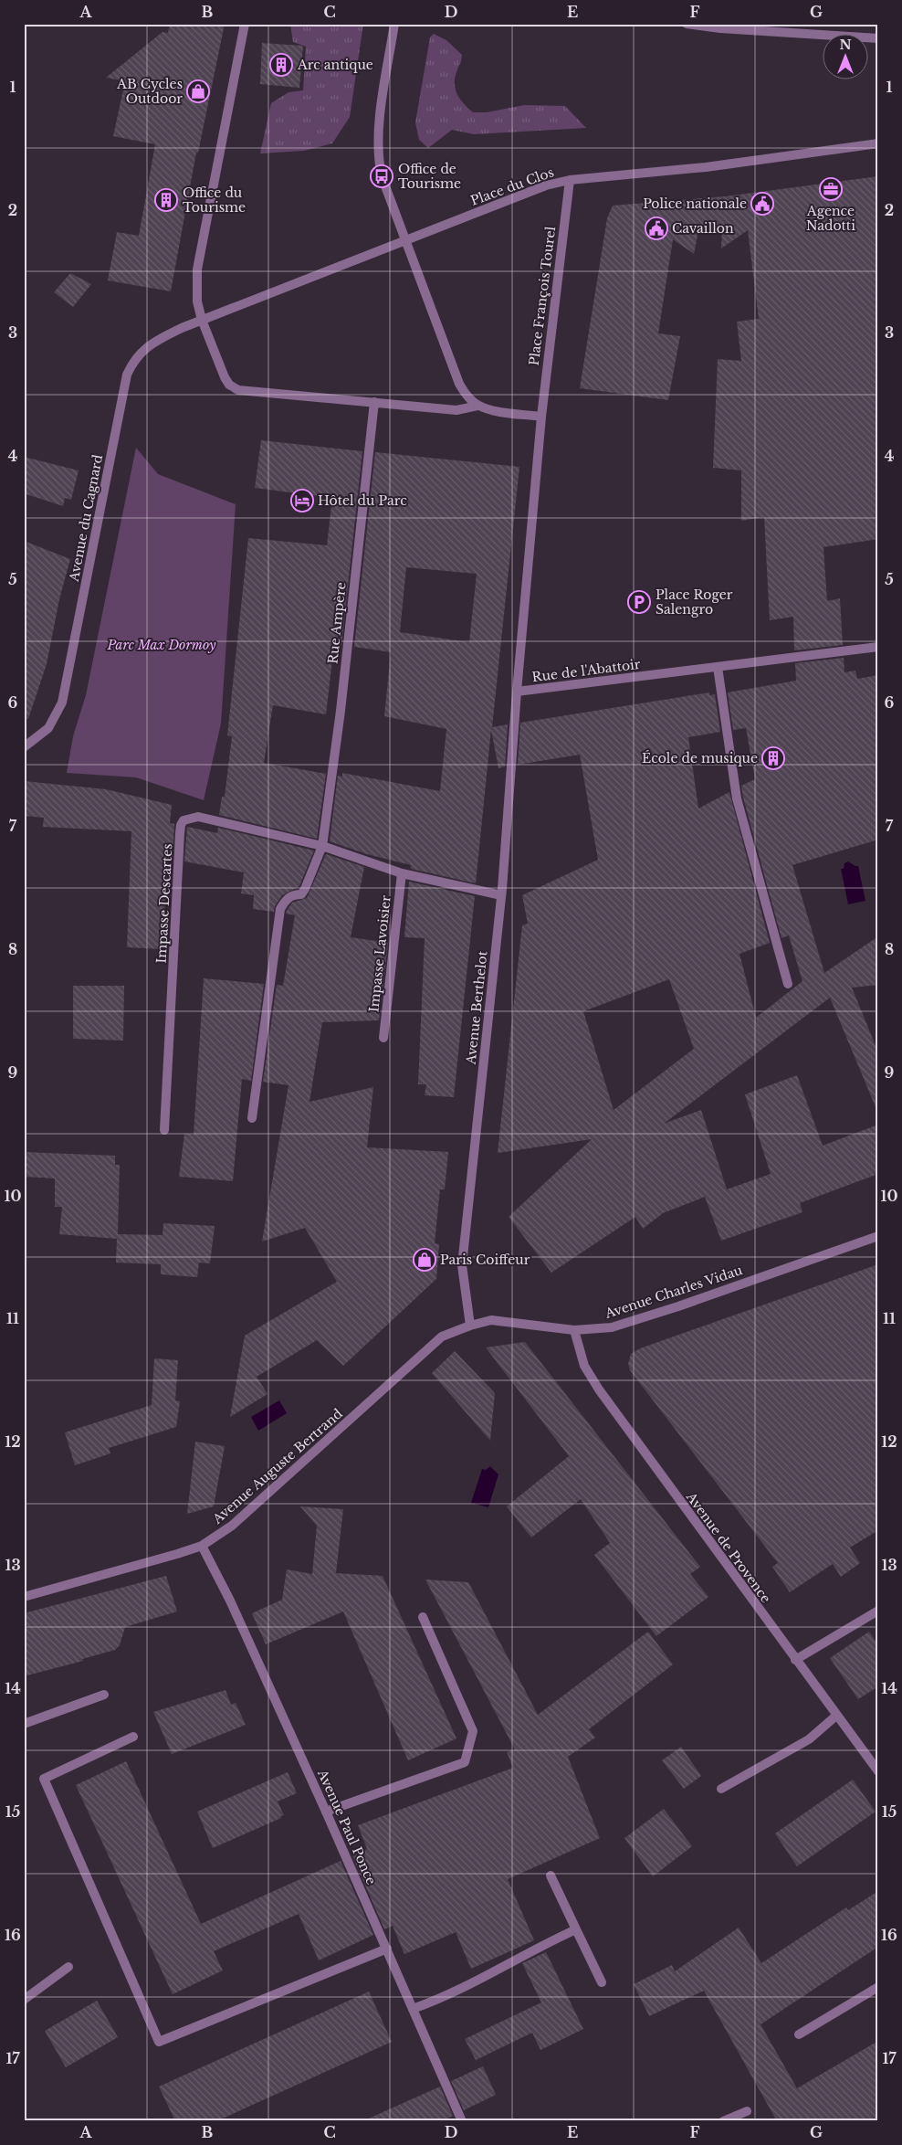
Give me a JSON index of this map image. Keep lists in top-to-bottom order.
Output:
{
  "streets": {
    "street": [
      "Place du Clos",
      "Place François Tourel",
      "Avenue du Cagnard",
      "Rue Ampère",
      "Rue de l'Abattoir",
      "Impasse Descartes",
      "Impasse Lavoisier",
      "Avenue Berthelot",
      "Avenue Charles Vidau",
      "Avenue Auguste Bertrand",
      "Avenue de Provence",
      "Avenue Paul Ponce"
    ]
  },
  "crossings": [
    ["Place du Clos", "Place François Tourel"],
    ["Place François Tourel", "Rue de l'Abattoir"],
    ["Rue Ampère", "Impasse Descartes"],
    ["Rue de l'Abattoir", "Avenue Berthelot"],
    ["Avenue Berthelot", "Avenue Charles Vidau"],
    ["Avenue Berthelot", "Avenue Auguste Bertrand"],
    ["Avenue Charles Vidau", "Avenue Auguste Bertrand"],
    ["Avenue Charles Vidau", "Avenue de Provence"],
    ["Avenue Auguste Bertrand", "Avenue Paul Ponce"]
  ],
  "parks": ["Parc Max Dormoy"],
  "places": {
    "building": ["Arc antique", "Office du Tourisme", "École de musique"],
    "shop": ["AB Cycles Outdoor", "Paris Coiffeur"],
    "bus stop": ["Office de Tourisme"],
    "office": ["Agence Nadotti"],
    "public building": ["Police nationale", "Cavaillon"],
    "hotel": ["Hôtel du Parc"],
    "parking": ["Place Roger Salengro"]
  },
  "north": "top",
  "grid": {
    "columns": [
      "A",
      "B",
      "C",
      "D",
      "E",
      "F",
      "G"
    ],
    "rows": [
      "1",
      "2",
      "3",
      "4",
      "5",
      "6",
      "7",
      "8",
      "9",
      "10",
      "11",
      "12",
      "13",
      "14",
      "15",
      "16",
      "17"
    ]
  }
}
